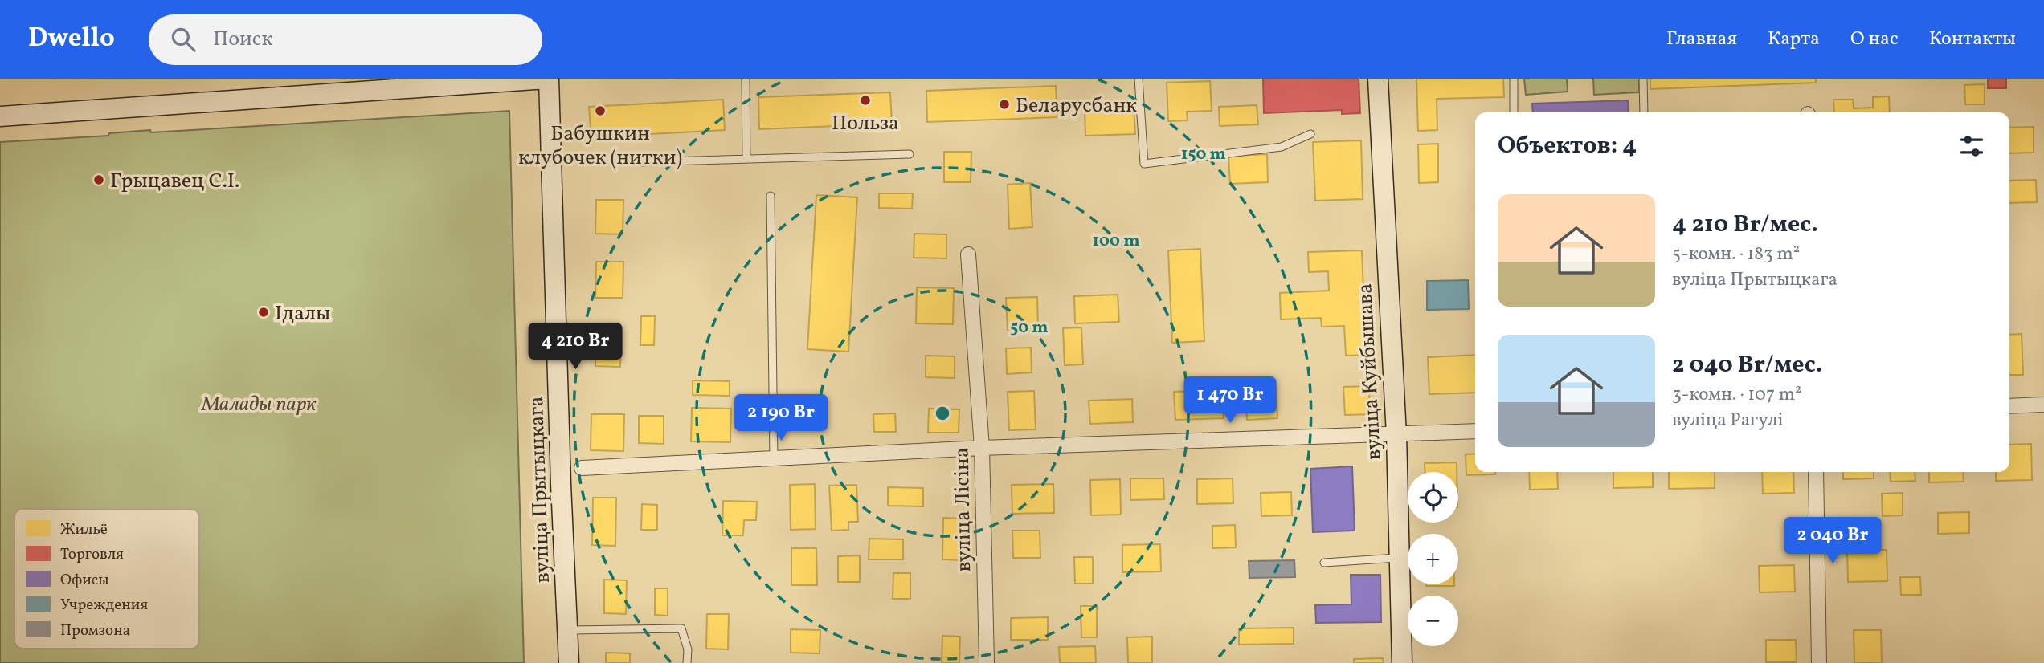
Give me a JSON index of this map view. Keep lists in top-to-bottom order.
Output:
{
  "streets": {
    "main road": ["вуліца Куйбышава", "вуліца Прытыцкага"],
    "street": ["вуліца Лісіна"]
  },
  "parks": ["Малады парк"],
  "places": [
    "Польза",
    "Беларусбанк",
    "Бабушкин клубочек (нитки)",
    "Грыцавец С.І.",
    "Ідалы"
  ],
  "legend": [
    "Жильё",
    "Торговля",
    "Офисы",
    "Учреждения",
    "Промзона"
  ],
  "page": {
    "header": "Dwello",
    "search": "Поиск",
    "nav": [
      "Главная",
      "Карта",
      "О нас",
      "Контакты"
    ],
    "heading": "Объектов: 4",
    "list": [
      {
        "name": "4 210 Br/мес.",
        "note": "5-комн. · 183 m² · вуліца Прытыцкага"
      },
      {
        "name": "2 040 Br/мес.",
        "note": "3-комн. · 107 m² · вуліца Рагулі"
      }
    ],
    "price": [
      "4 210 Br",
      "1 470 Br",
      "2 190 Br",
      "2 040 Br"
    ],
    "map_buttons": ["+", "−"]
  },
  "rings": ["150 m", "100 m", "50 m"]
}
